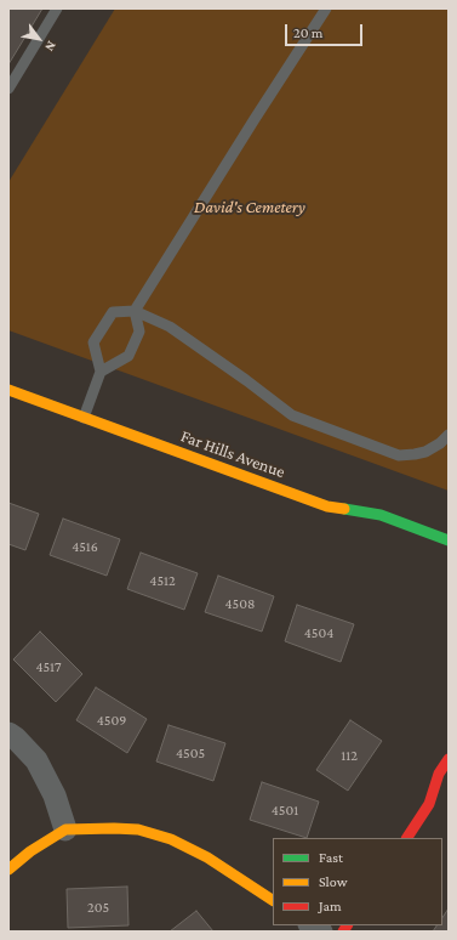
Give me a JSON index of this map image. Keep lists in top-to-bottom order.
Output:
{
  "streets": {
    "main road": ["Far Hills Avenue"]
  },
  "parks": ["David's Cemetery"],
  "house_numbers": [
    "4516",
    "4512",
    "4508",
    "4504",
    "4517",
    "4509",
    "4505",
    "112",
    "4501",
    "205"
  ],
  "legend": ["Fast", "Slow", "Jam"],
  "scale_bar": "20 m",
  "north": "bottom right"
}
